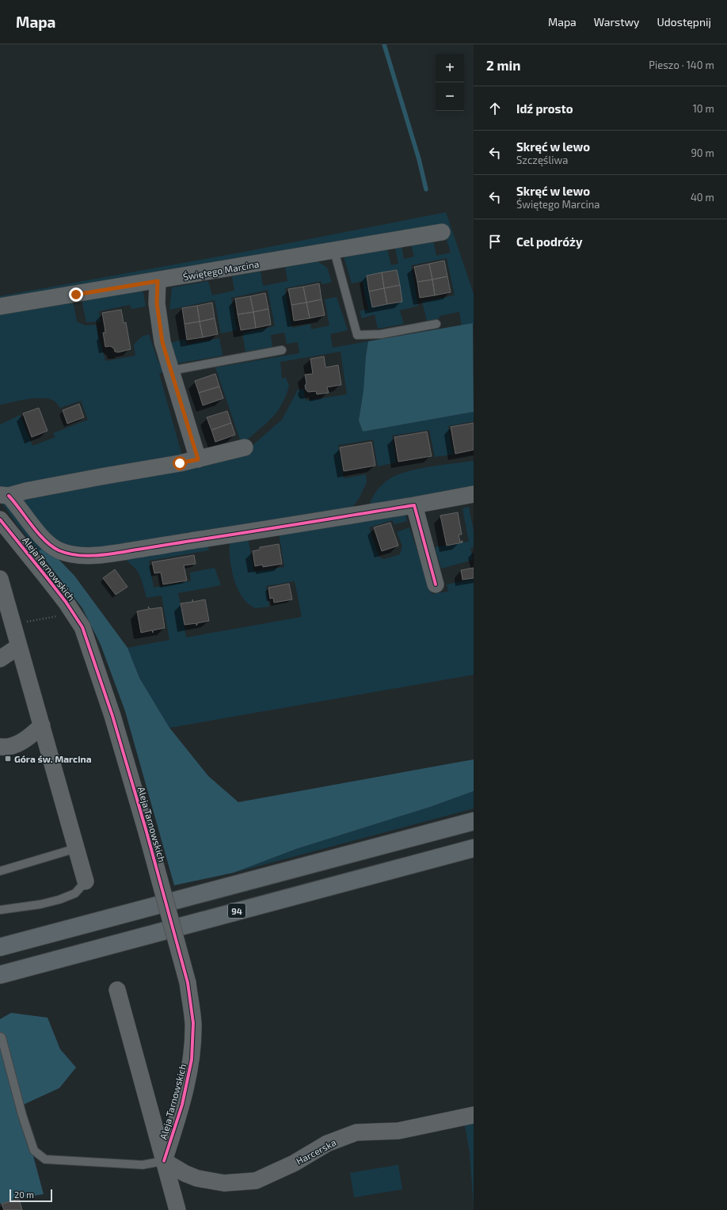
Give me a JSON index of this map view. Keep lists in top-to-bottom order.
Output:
{
  "streets": {
    "main road": ["94"],
    "street": ["Świętego Marcina", "Aleja Tarnowskich", "Harcerska"]
  },
  "crossings": [
    ["Aleja Tarnowskich", "Harcerska"]
  ],
  "places": {
    "transit": ["Góra św. Marcina"]
  },
  "scale_bar": "20 m",
  "page": {
    "header": "Mapa",
    "nav": ["Mapa", "Warstwy", "Udostępnij"],
    "heading": ["2 min", "Pieszo · 140 m"],
    "map_buttons": ["+", "−"],
    "list": [
      ["Idź prosto", "10 m"],
      ["Skręć w lewo", "Szczęśliwa", "90 m"],
      ["Skręć w lewo", "Świętego Marcina", "40 m"],
      "Cel podróży"
    ],
    "scale": "20 m"
  }
}
